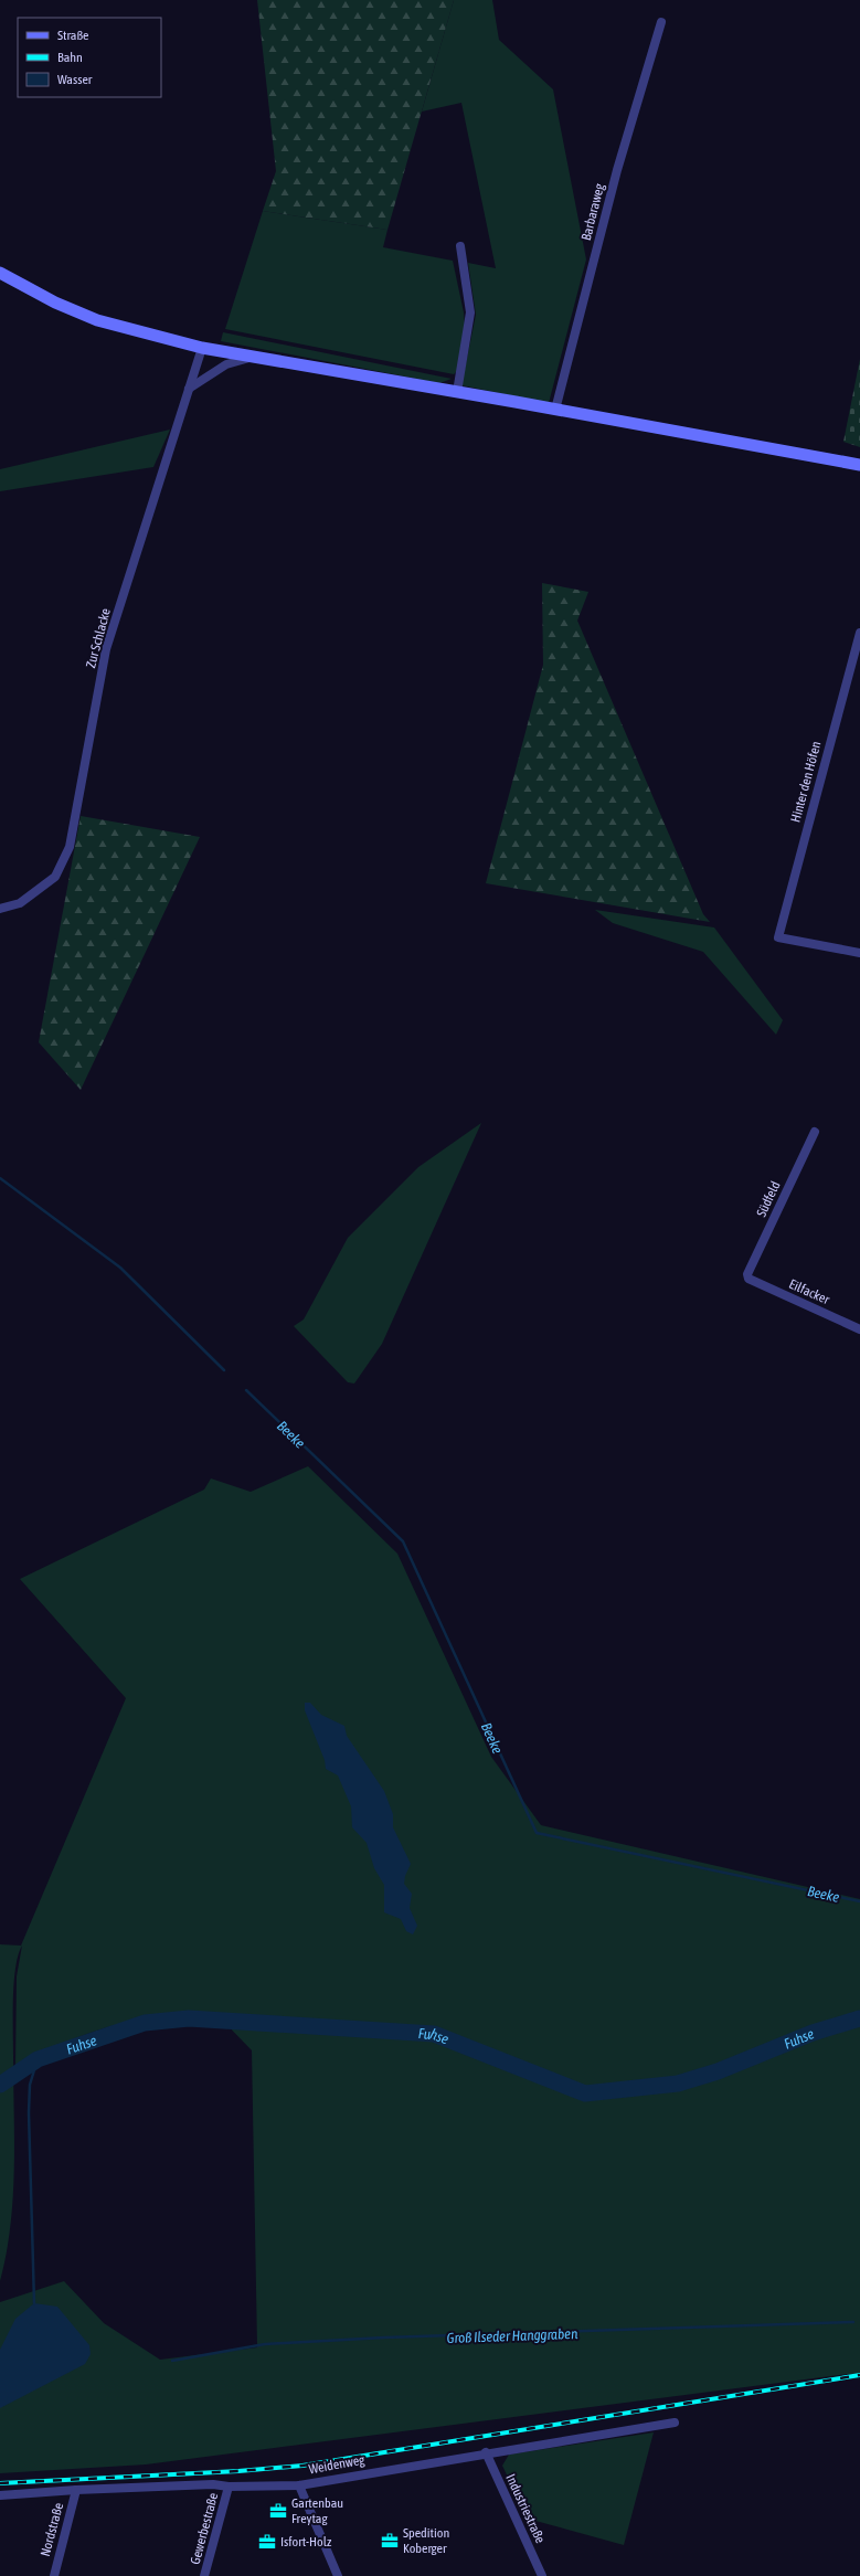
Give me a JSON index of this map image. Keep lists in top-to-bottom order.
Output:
{
  "streets": {
    "street": [
      "Barbaraweg",
      "Zur Schlacke",
      "Hinter den Höfen",
      "Südfeld",
      "Eilfacker",
      "Weidenweg",
      "Industriestraße",
      "Gewerbestraße",
      "Nordstraße"
    ]
  },
  "crossings": [
    ["Südfeld", "Eilfacker"],
    ["Weidenweg", "Industriestraße"],
    ["Weidenweg", "Gewerbestraße"],
    ["Weidenweg", "Nordstraße"]
  ],
  "water": ["Beeke", "Fuhse", "Groß Ilseder Hanggraben"],
  "places": {
    "office": ["Gartenbau Freytag", "Spedition Koberger", "Isfort-Holz"]
  },
  "legend": ["Straße", "Bahn", "Wasser"]
}
